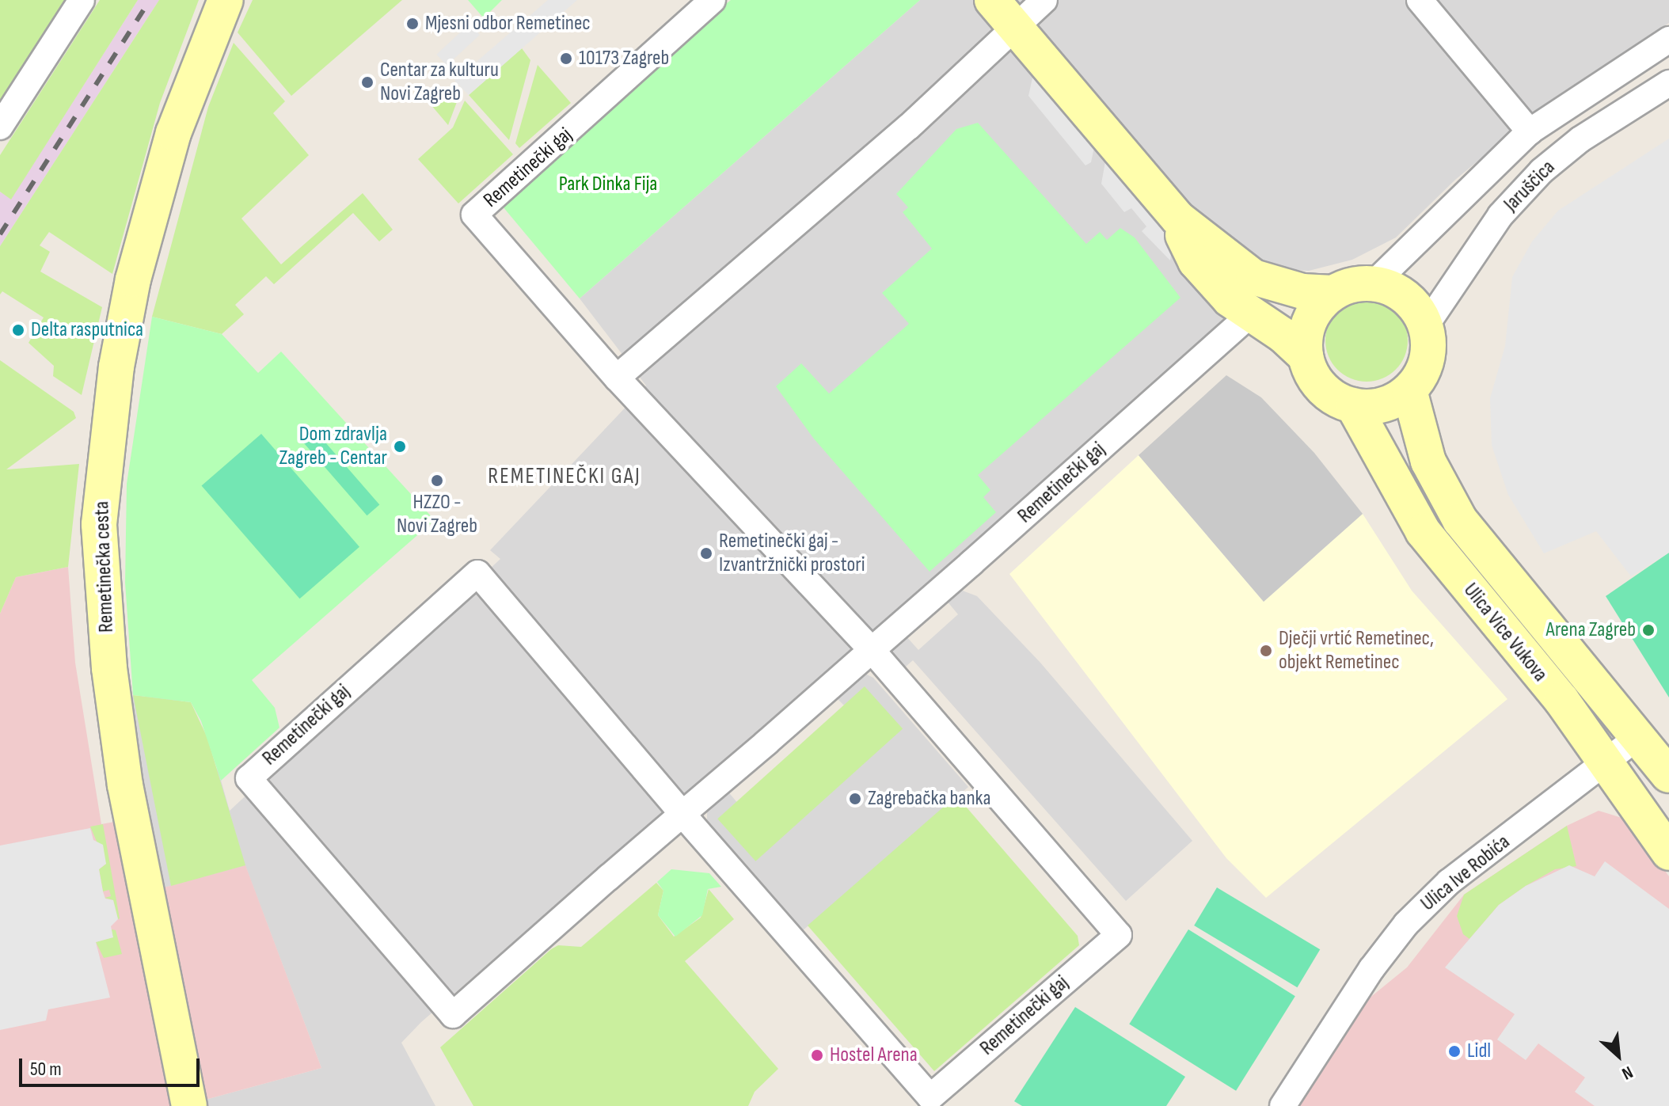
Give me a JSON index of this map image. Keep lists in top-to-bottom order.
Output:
{
  "streets": {
    "street": [
      "Remetinečki gaj",
      "Jaruščica",
      "Remetinečka cesta",
      "Ulica Vice Vukova",
      "Ulica Ive Robića"
    ]
  },
  "crossings": [
    ["Jaruščica", "Ulica Vice Vukova"],
    ["Ulica Vice Vukova", "Ulica Ive Robića"]
  ],
  "districts": ["REMETINEČKI GAJ"],
  "parks": ["Park Dinka Fija"],
  "places": [
    "Mjesni odbor Remetinec",
    "10173 Zagreb",
    "Centar za kulturu Novi Zagreb",
    "Delta rasputnica",
    "Dom zdravlja Zagreb - Centar",
    "HZZO - Novi Zagreb",
    "Remetinečki gaj - Izvantržnički prostori",
    "Arena Zagreb",
    "Dječji vrtić Remetinec, objekt Remetinec",
    "Zagrebačka banka",
    "Lidl",
    "Hostel Arena"
  ],
  "scale_bar": "50 m",
  "north": "bottom right"
}
